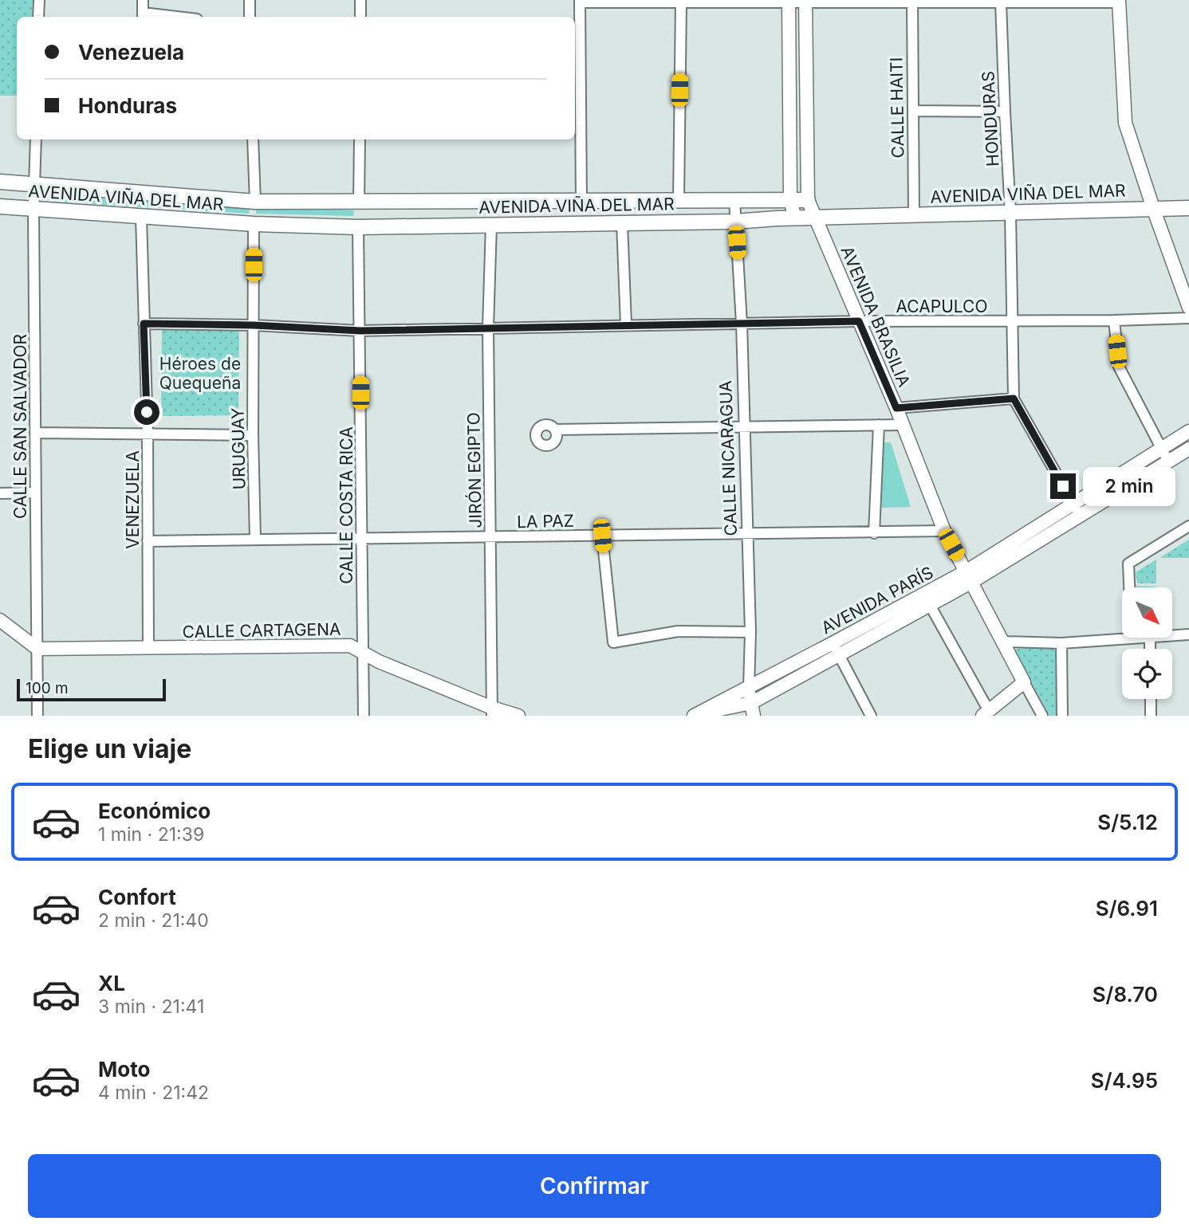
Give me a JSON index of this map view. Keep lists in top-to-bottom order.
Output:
{
  "streets": {
    "main road": ["AVENIDA VIÑA DEL MAR"],
    "street": [
      "CALLE HAITI",
      "HONDURAS",
      "ACAPULCO",
      "AVENIDA BRASILIA",
      "CALLE SAN SALVADOR",
      "URUGUAY",
      "CALLE NICARAGUA",
      "JIRÓN EGIPTO",
      "VENEZUELA",
      "CALLE COSTA RICA",
      "LA PAZ",
      "AVENIDA PARÍS",
      "CALLE CARTAGENA"
    ]
  },
  "crossings": [
    ["CALLE HAITI", "AVENIDA VIÑA DEL MAR"],
    ["HONDURAS", "AVENIDA VIÑA DEL MAR"],
    ["HONDURAS", "ACAPULCO"],
    ["HONDURAS", "AVENIDA PARÍS"],
    ["AVENIDA VIÑA DEL MAR", "AVENIDA BRASILIA"],
    ["AVENIDA VIÑA DEL MAR", "CALLE SAN SALVADOR"],
    ["AVENIDA VIÑA DEL MAR", "URUGUAY"],
    ["AVENIDA VIÑA DEL MAR", "CALLE NICARAGUA"],
    ["AVENIDA VIÑA DEL MAR", "JIRÓN EGIPTO"],
    ["AVENIDA VIÑA DEL MAR", "VENEZUELA"],
    ["AVENIDA VIÑA DEL MAR", "CALLE COSTA RICA"],
    ["ACAPULCO", "AVENIDA BRASILIA"],
    ["ACAPULCO", "URUGUAY"],
    ["ACAPULCO", "CALLE NICARAGUA"],
    ["ACAPULCO", "JIRÓN EGIPTO"],
    ["ACAPULCO", "VENEZUELA"],
    ["ACAPULCO", "CALLE COSTA RICA"],
    ["AVENIDA BRASILIA", "LA PAZ"],
    ["AVENIDA BRASILIA", "AVENIDA PARÍS"],
    ["CALLE SAN SALVADOR", "CALLE CARTAGENA"],
    ["URUGUAY", "LA PAZ"],
    ["CALLE NICARAGUA", "LA PAZ"],
    ["CALLE NICARAGUA", "AVENIDA PARÍS"],
    ["JIRÓN EGIPTO", "LA PAZ"],
    ["JIRÓN EGIPTO", "CALLE CARTAGENA"],
    ["VENEZUELA", "LA PAZ"],
    ["VENEZUELA", "CALLE CARTAGENA"],
    ["CALLE COSTA RICA", "LA PAZ"],
    ["CALLE COSTA RICA", "CALLE CARTAGENA"]
  ],
  "parks": ["Héroes de Quequeña"],
  "scale_bar": "100 m",
  "north": "bottom right",
  "page": {
    "banner": ["Venezuela", "Honduras"],
    "bubble": "2 min",
    "scale": "100 m",
    "heading": "Elige un viaje",
    "list": [
      {
        "name": "Económico",
        "note": "1 min · 21:39",
        "value": "S/5.12"
      },
      {
        "name": "Confort",
        "note": "2 min · 21:40",
        "value": "S/6.91"
      },
      {
        "name": "XL",
        "note": "3 min · 21:41",
        "value": "S/8.70"
      },
      {
        "name": "Moto",
        "note": "4 min · 21:42",
        "value": "S/4.95"
      }
    ],
    "buttons": "Confirmar"
  }
}
